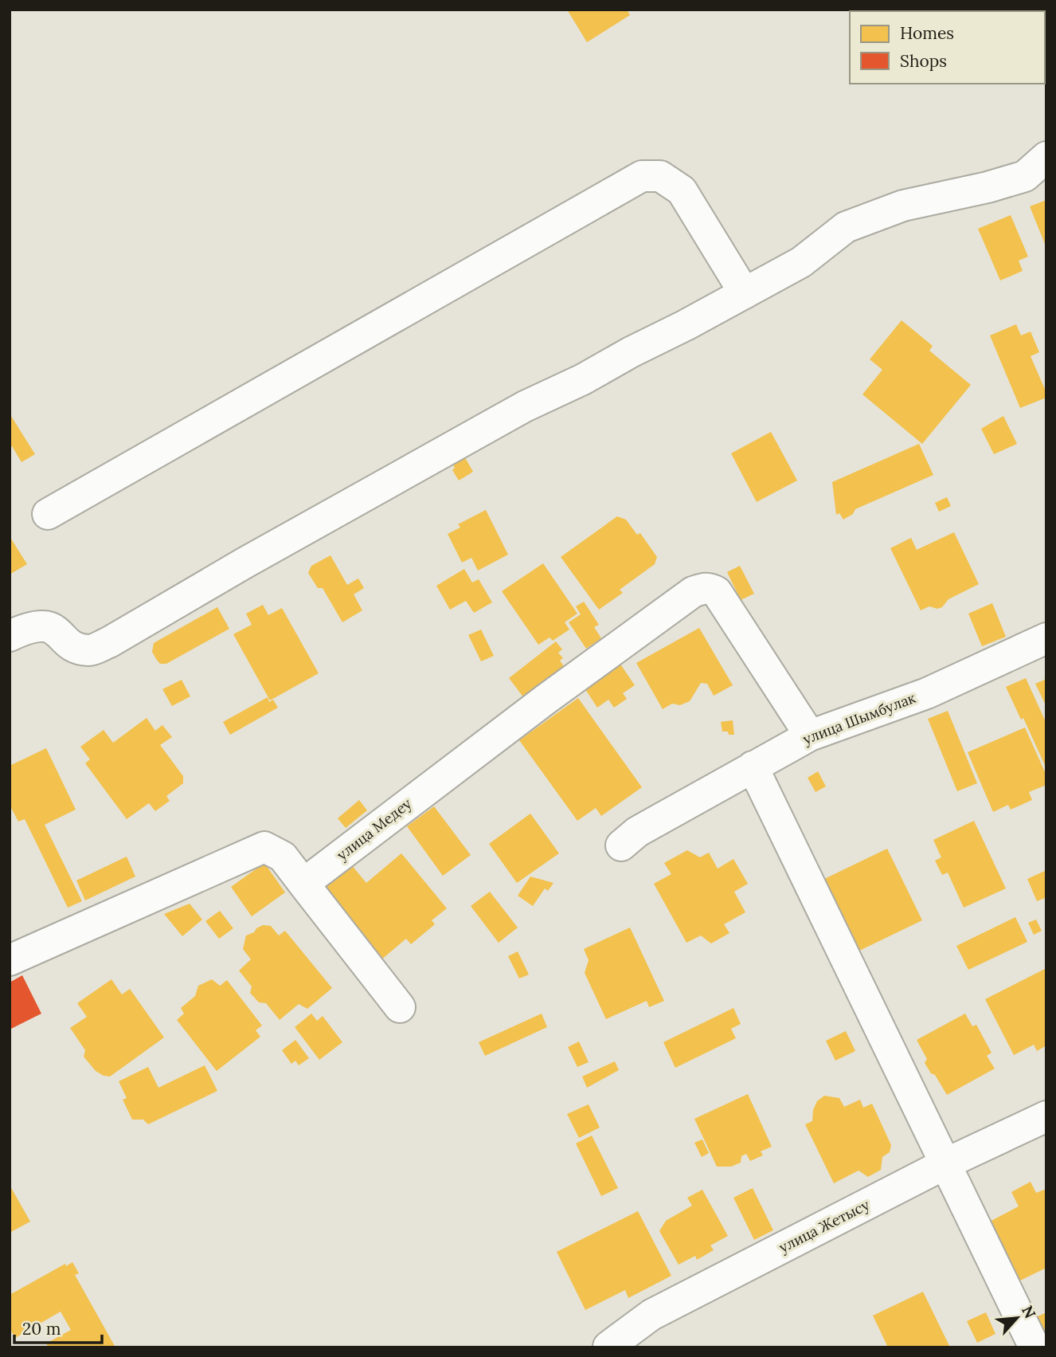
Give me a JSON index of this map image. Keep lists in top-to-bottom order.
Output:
{
  "streets": {
    "street": ["улица Шымбулак", "улица Медеу", "улица Жетысу"]
  },
  "crossings": [
    ["улица Шымбулак", "улица Медеу"]
  ],
  "legend": ["Homes", "Shops"],
  "scale_bar": "20 m",
  "north": "top right"
}
